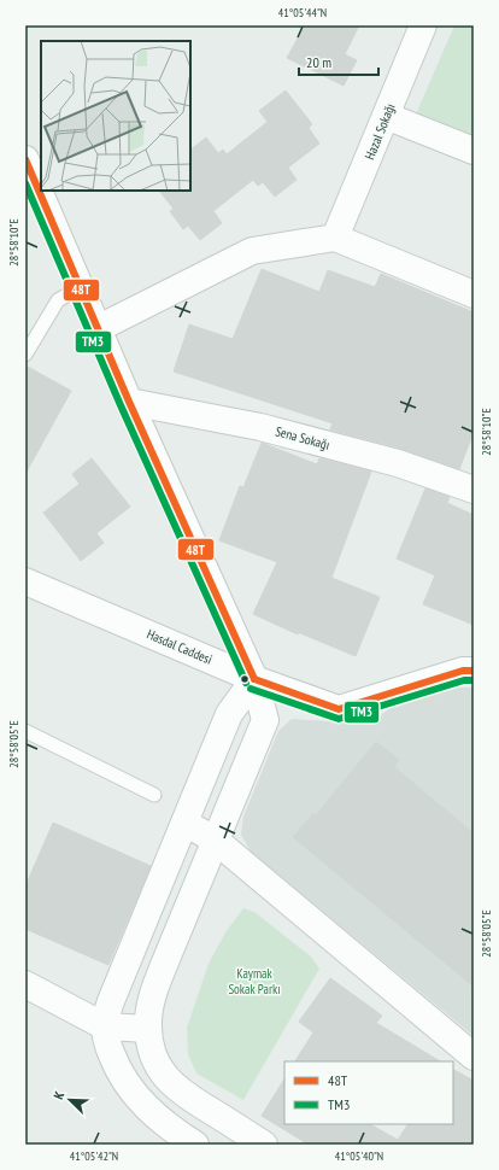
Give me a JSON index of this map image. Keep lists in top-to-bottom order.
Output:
{
  "streets": {
    "street": ["Hazal Sokağı", "Sena Sokağı", "Hasdal Caddesi"]
  },
  "parks": ["Kaymak Sokak Parkı"],
  "lines": ["transit line 48T", "transit line TM3"],
  "legend": ["48T", "TM3"],
  "scale_bar": "20 m",
  "north": "top left",
  "coordinates": [
    "41°05'44\"N",
    "28°58'10\"E",
    "28°58'05\"E",
    "41°05'42\"N",
    "41°05'40\"N"
  ]
}
